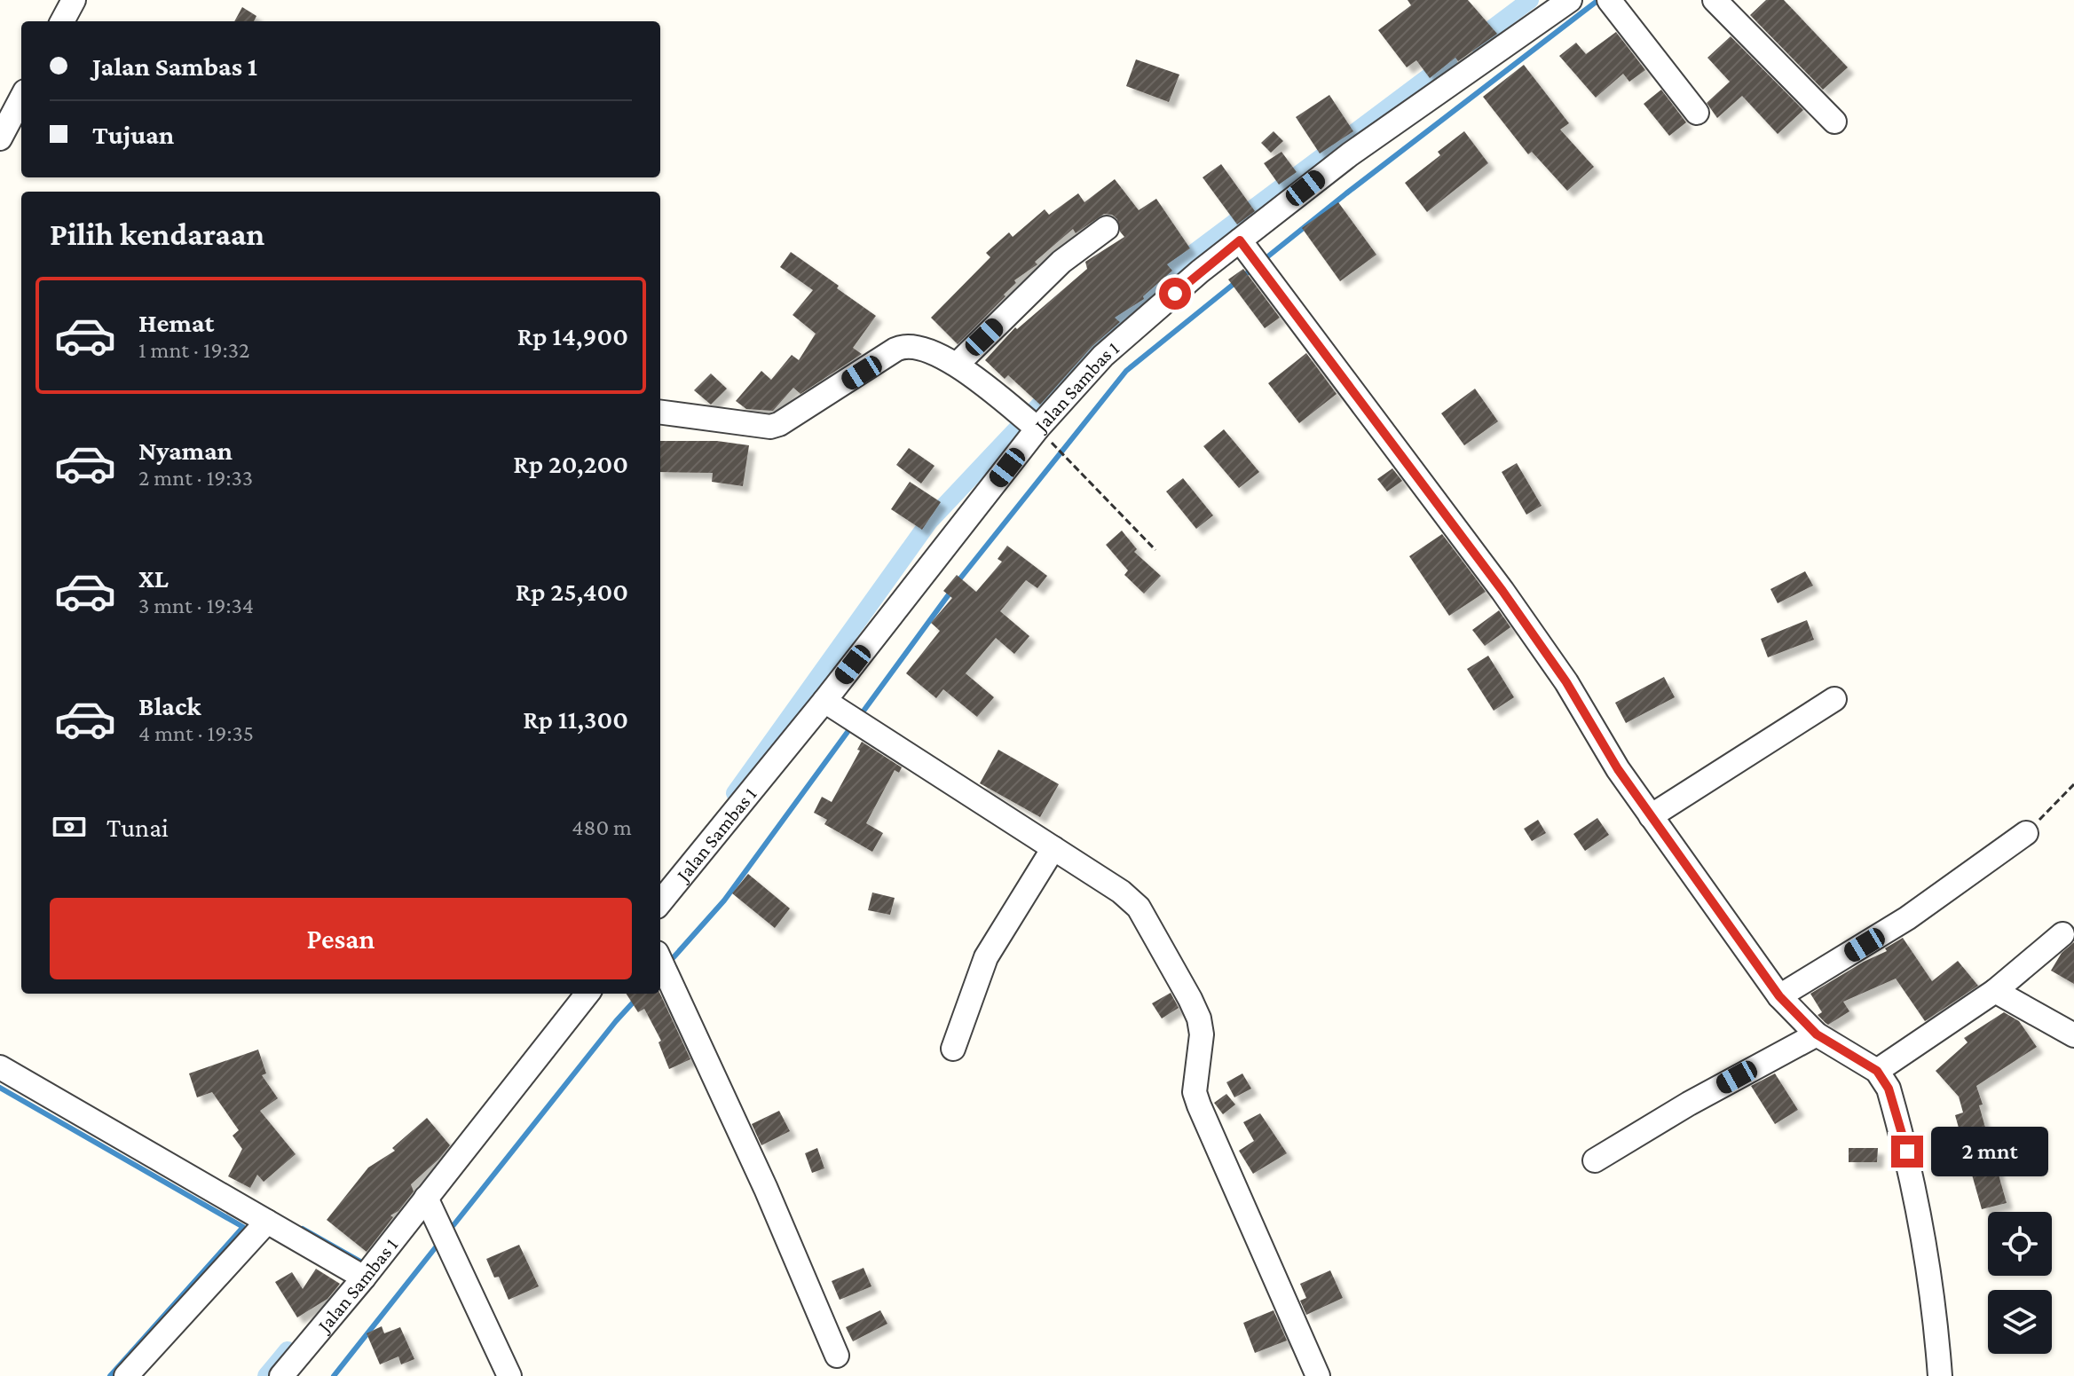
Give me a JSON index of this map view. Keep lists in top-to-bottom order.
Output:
{
  "streets": {
    "street": ["Jalan Sambas 1"]
  },
  "page": {
    "banner": ["Jalan Sambas 1", "Tujuan"],
    "heading": "Pilih kendaraan",
    "list": [
      {
        "name": "Hemat",
        "note": "1 mnt · 19:32",
        "value": "Rp 14,900"
      },
      {
        "name": "Nyaman",
        "note": "2 mnt · 19:33",
        "value": "Rp 20,200"
      },
      {
        "name": "XL",
        "note": "3 mnt · 19:34",
        "value": "Rp 25,400"
      },
      {
        "name": "Black",
        "note": "4 mnt · 19:35",
        "value": "Rp 11,300"
      }
    ],
    "pay": ["Tunai", "480 m"],
    "buttons": "Pesan",
    "bubble": "2 mnt"
  }
}
